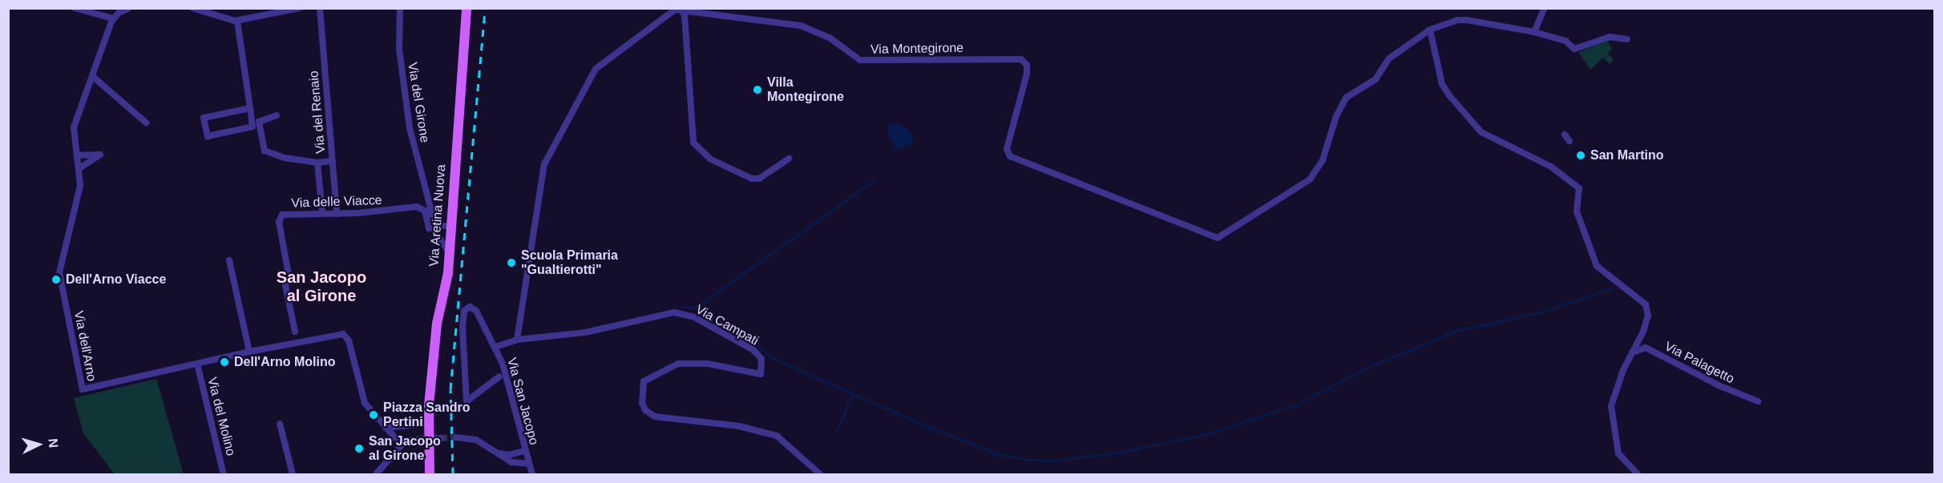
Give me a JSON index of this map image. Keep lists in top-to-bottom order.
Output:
{
  "streets": {
    "main road": ["Via Aretina Nuova"],
    "street": [
      "Via Montegirone",
      "Via del Girone",
      "Via del Renaio",
      "Via delle Viacce",
      "Via Campati",
      "Via dell'Arno",
      "Via Palagetto",
      "Via San Jacopo",
      "Via del Molino"
    ]
  },
  "crossings": [
    ["Via del Girone", "Via delle Viacce"],
    ["Via del Girone", "Via Aretina Nuova"],
    ["Via del Renaio", "Via delle Viacce"],
    ["Via Campati", "Via San Jacopo"],
    ["Via dell'Arno", "Via del Molino"]
  ],
  "districts": ["San Jacopo al Girone"],
  "places": [
    "Villa Montegirone",
    "San Martino",
    "Scuola Primaria \"Gualtierotti\"",
    "Dell'Arno Viacce",
    "Dell'Arno Molino",
    "Piazza Sandro Pertini",
    "San Jacopo al Girone"
  ],
  "north": "right"
}
